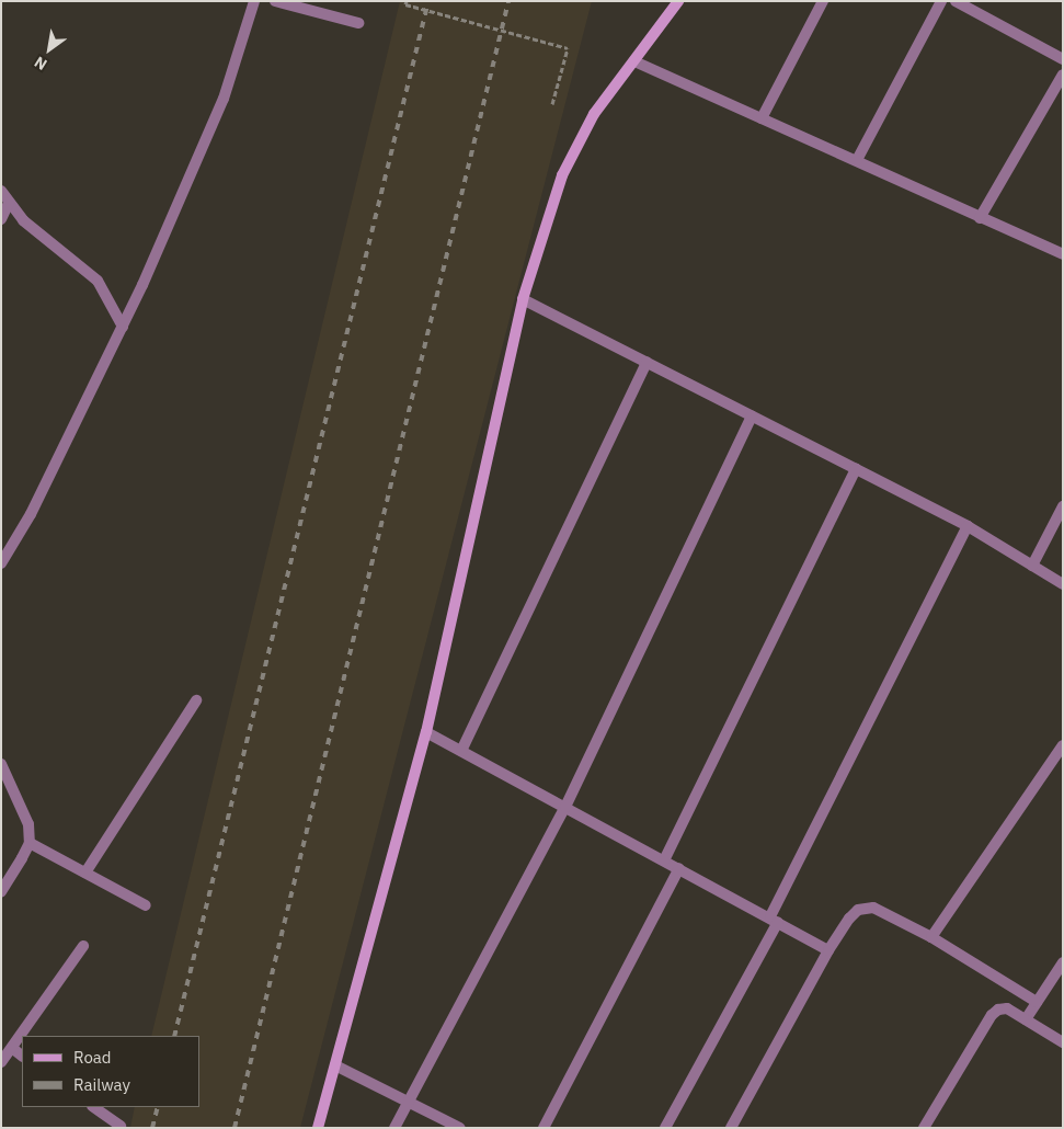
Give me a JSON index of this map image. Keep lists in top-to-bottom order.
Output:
{
  "legend": ["Road", "Railway"],
  "north": "bottom left"
}
